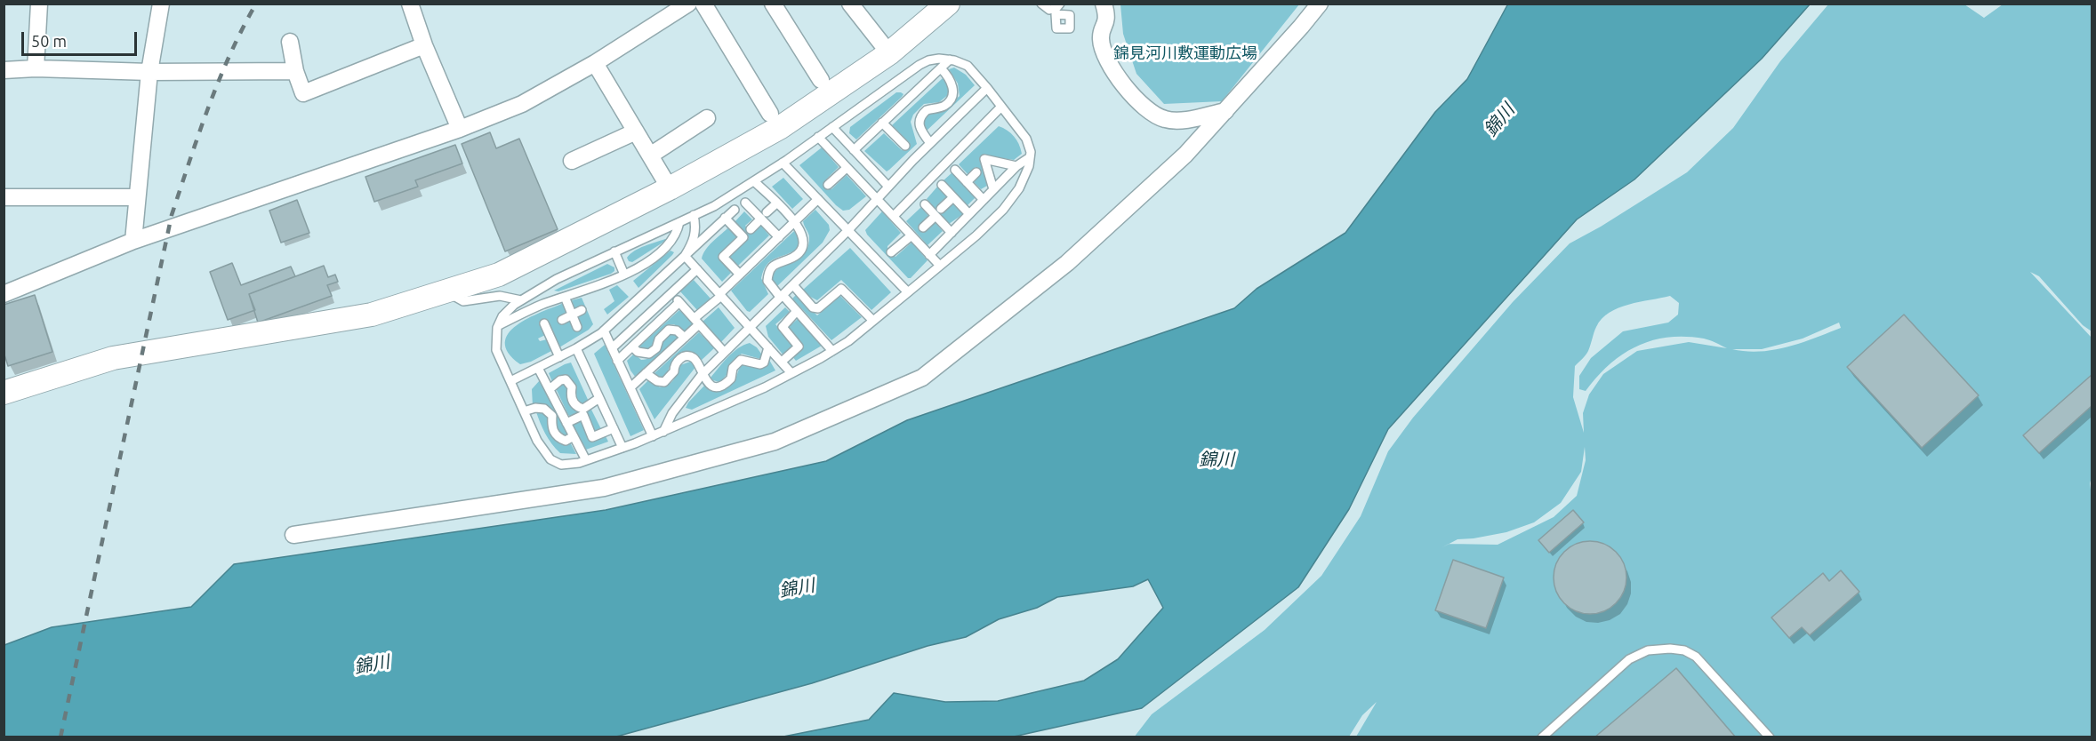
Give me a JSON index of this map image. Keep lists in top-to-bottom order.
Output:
{
  "water": ["錦川"],
  "parks": ["錦見河川敷運動広場"],
  "scale_bar": "50 m"
}
